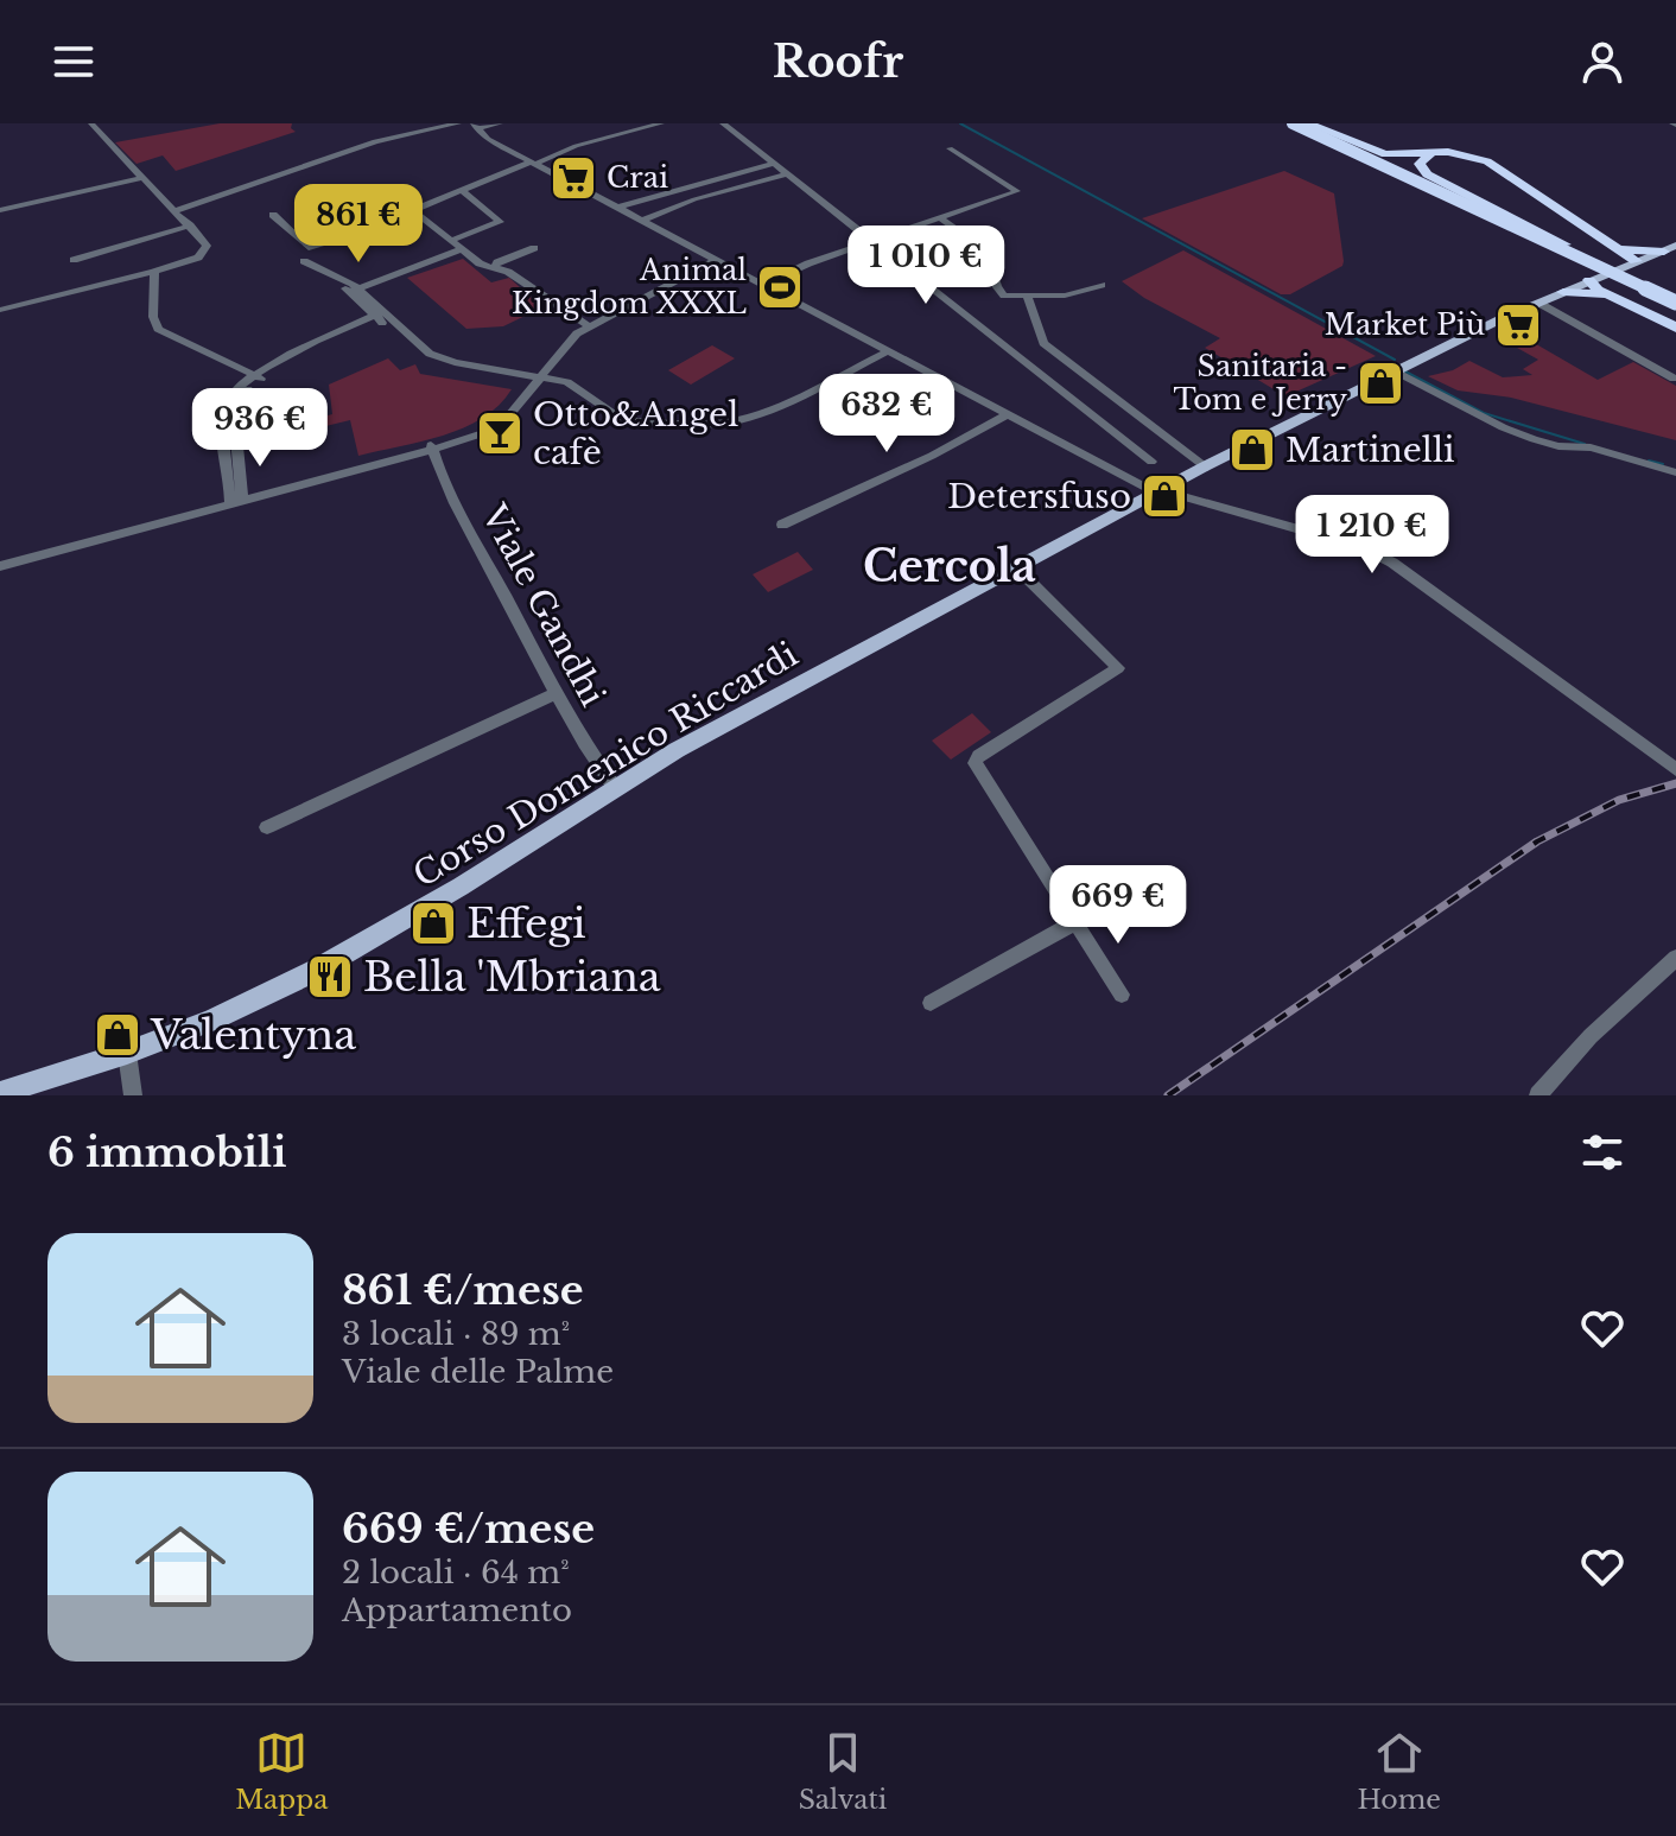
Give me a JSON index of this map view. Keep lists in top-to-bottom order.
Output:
{
  "streets": {
    "main road": ["Corso Domenico Riccardi"],
    "street": ["Viale Gandhi"]
  },
  "crossings": [
    ["Viale Gandhi", "Corso Domenico Riccardi"]
  ],
  "districts": ["Cercola"],
  "places": {
    "supermarket": ["Crai", "Market Più"],
    "sports": ["Animal Kingdom XXXL"],
    "shop": [
      "Sanitaria - Tom e Jerry",
      "Martinelli",
      "Detersfuso",
      "Effegi",
      "Valentyna"
    ],
    "bar": ["Otto&Angel cafè"],
    "restaurant": ["Bella 'Mbriana"]
  },
  "page": {
    "header": "Roofr",
    "price": [
      "861 €",
      "1 010 €",
      "632 €",
      "936 €",
      "1 210 €",
      "669 €"
    ],
    "heading": "6 immobili",
    "list": [
      {
        "name": "861 €/mese",
        "note": "3 locali · 89 m² · Viale delle Palme"
      },
      {
        "name": "669 €/mese",
        "note": "2 locali · 64 m² · Appartamento"
      }
    ],
    "tabs": ["Mappa", "Salvati", "Home"]
  }
}
